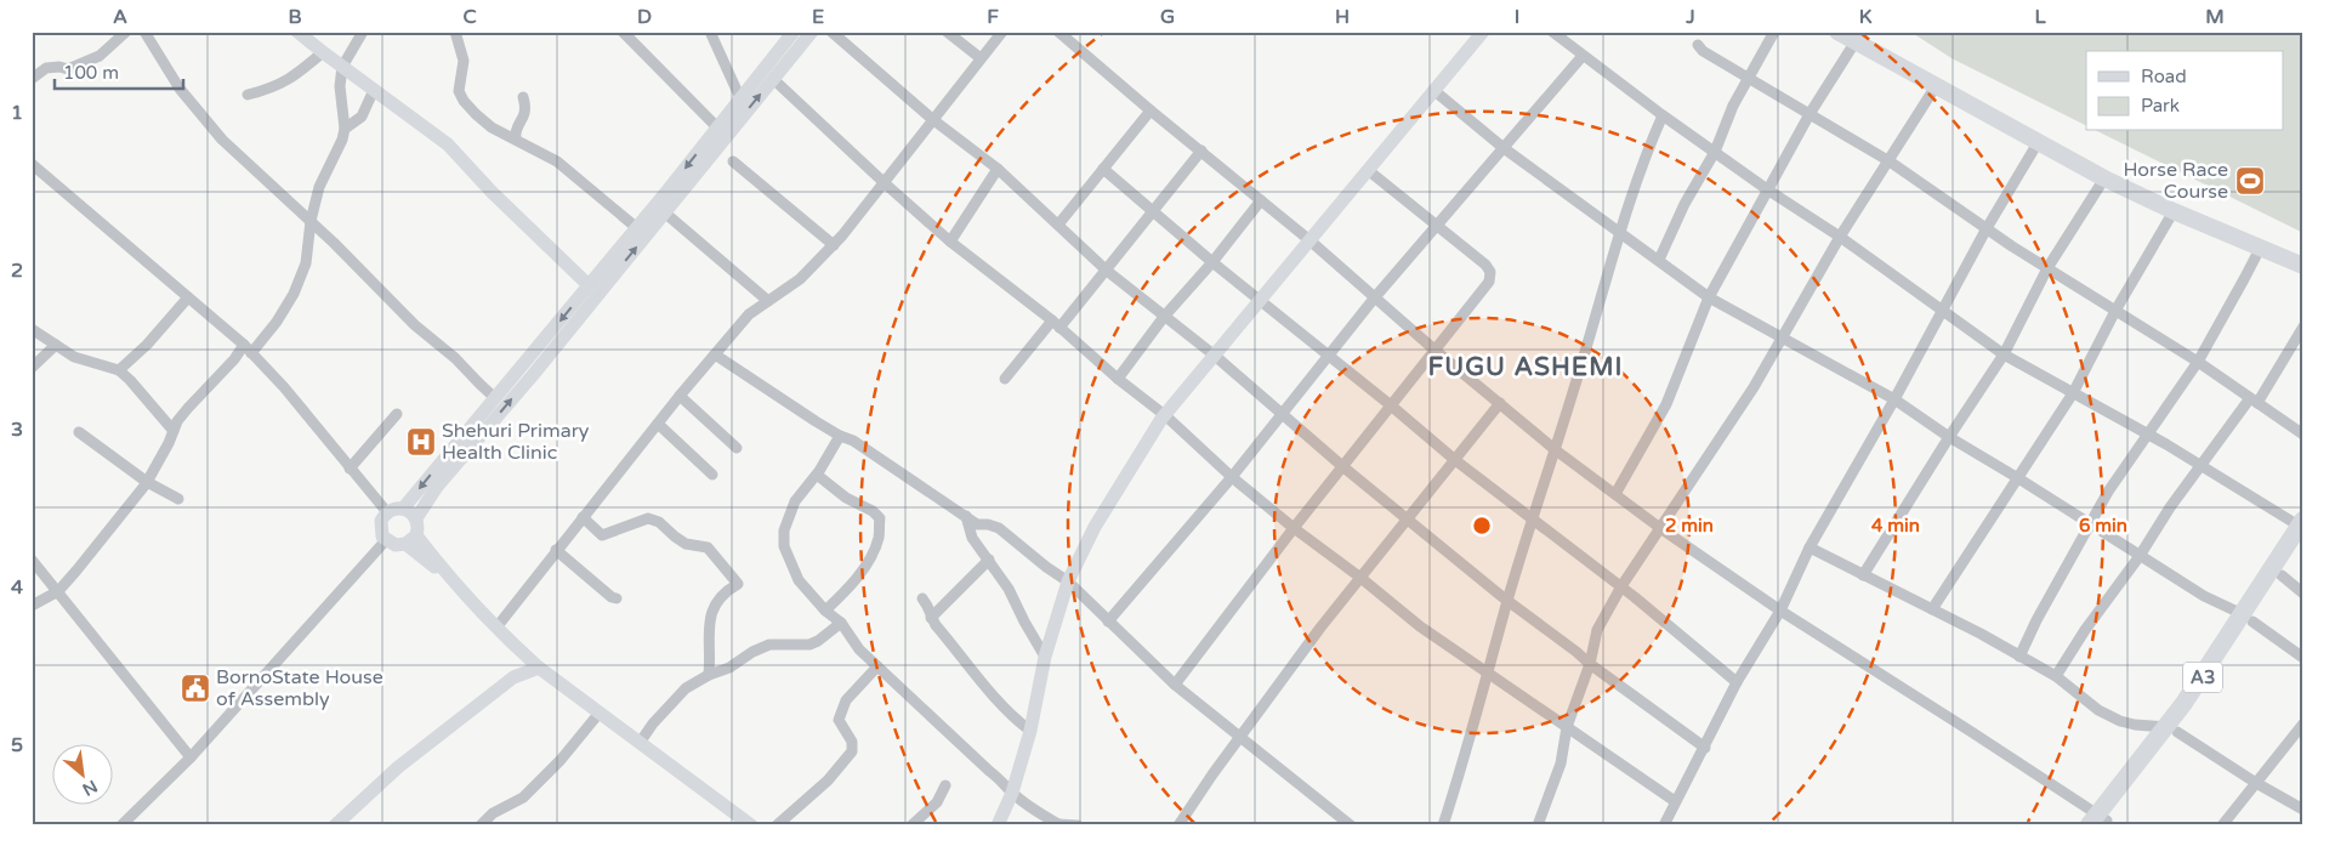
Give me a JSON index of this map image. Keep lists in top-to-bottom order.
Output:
{
  "streets": {
    "highway": ["A3"]
  },
  "districts": ["FUGU ASHEMI"],
  "places": {
    "sports": ["Horse Race Course"],
    "hospital": ["Shehuri Primary Health Clinic"],
    "public building": ["BornoState House of Assembly"]
  },
  "legend": ["Road", "Park"],
  "scale_bar": "100 m",
  "north": "bottom right",
  "grid": {
    "columns": [
      "A",
      "B",
      "C",
      "D",
      "E",
      "F",
      "G",
      "H",
      "I",
      "J",
      "K",
      "L",
      "M"
    ],
    "rows": [
      "1",
      "2",
      "3",
      "4",
      "5"
    ]
  },
  "rings": ["2 min", "4 min", "6 min"]
}
